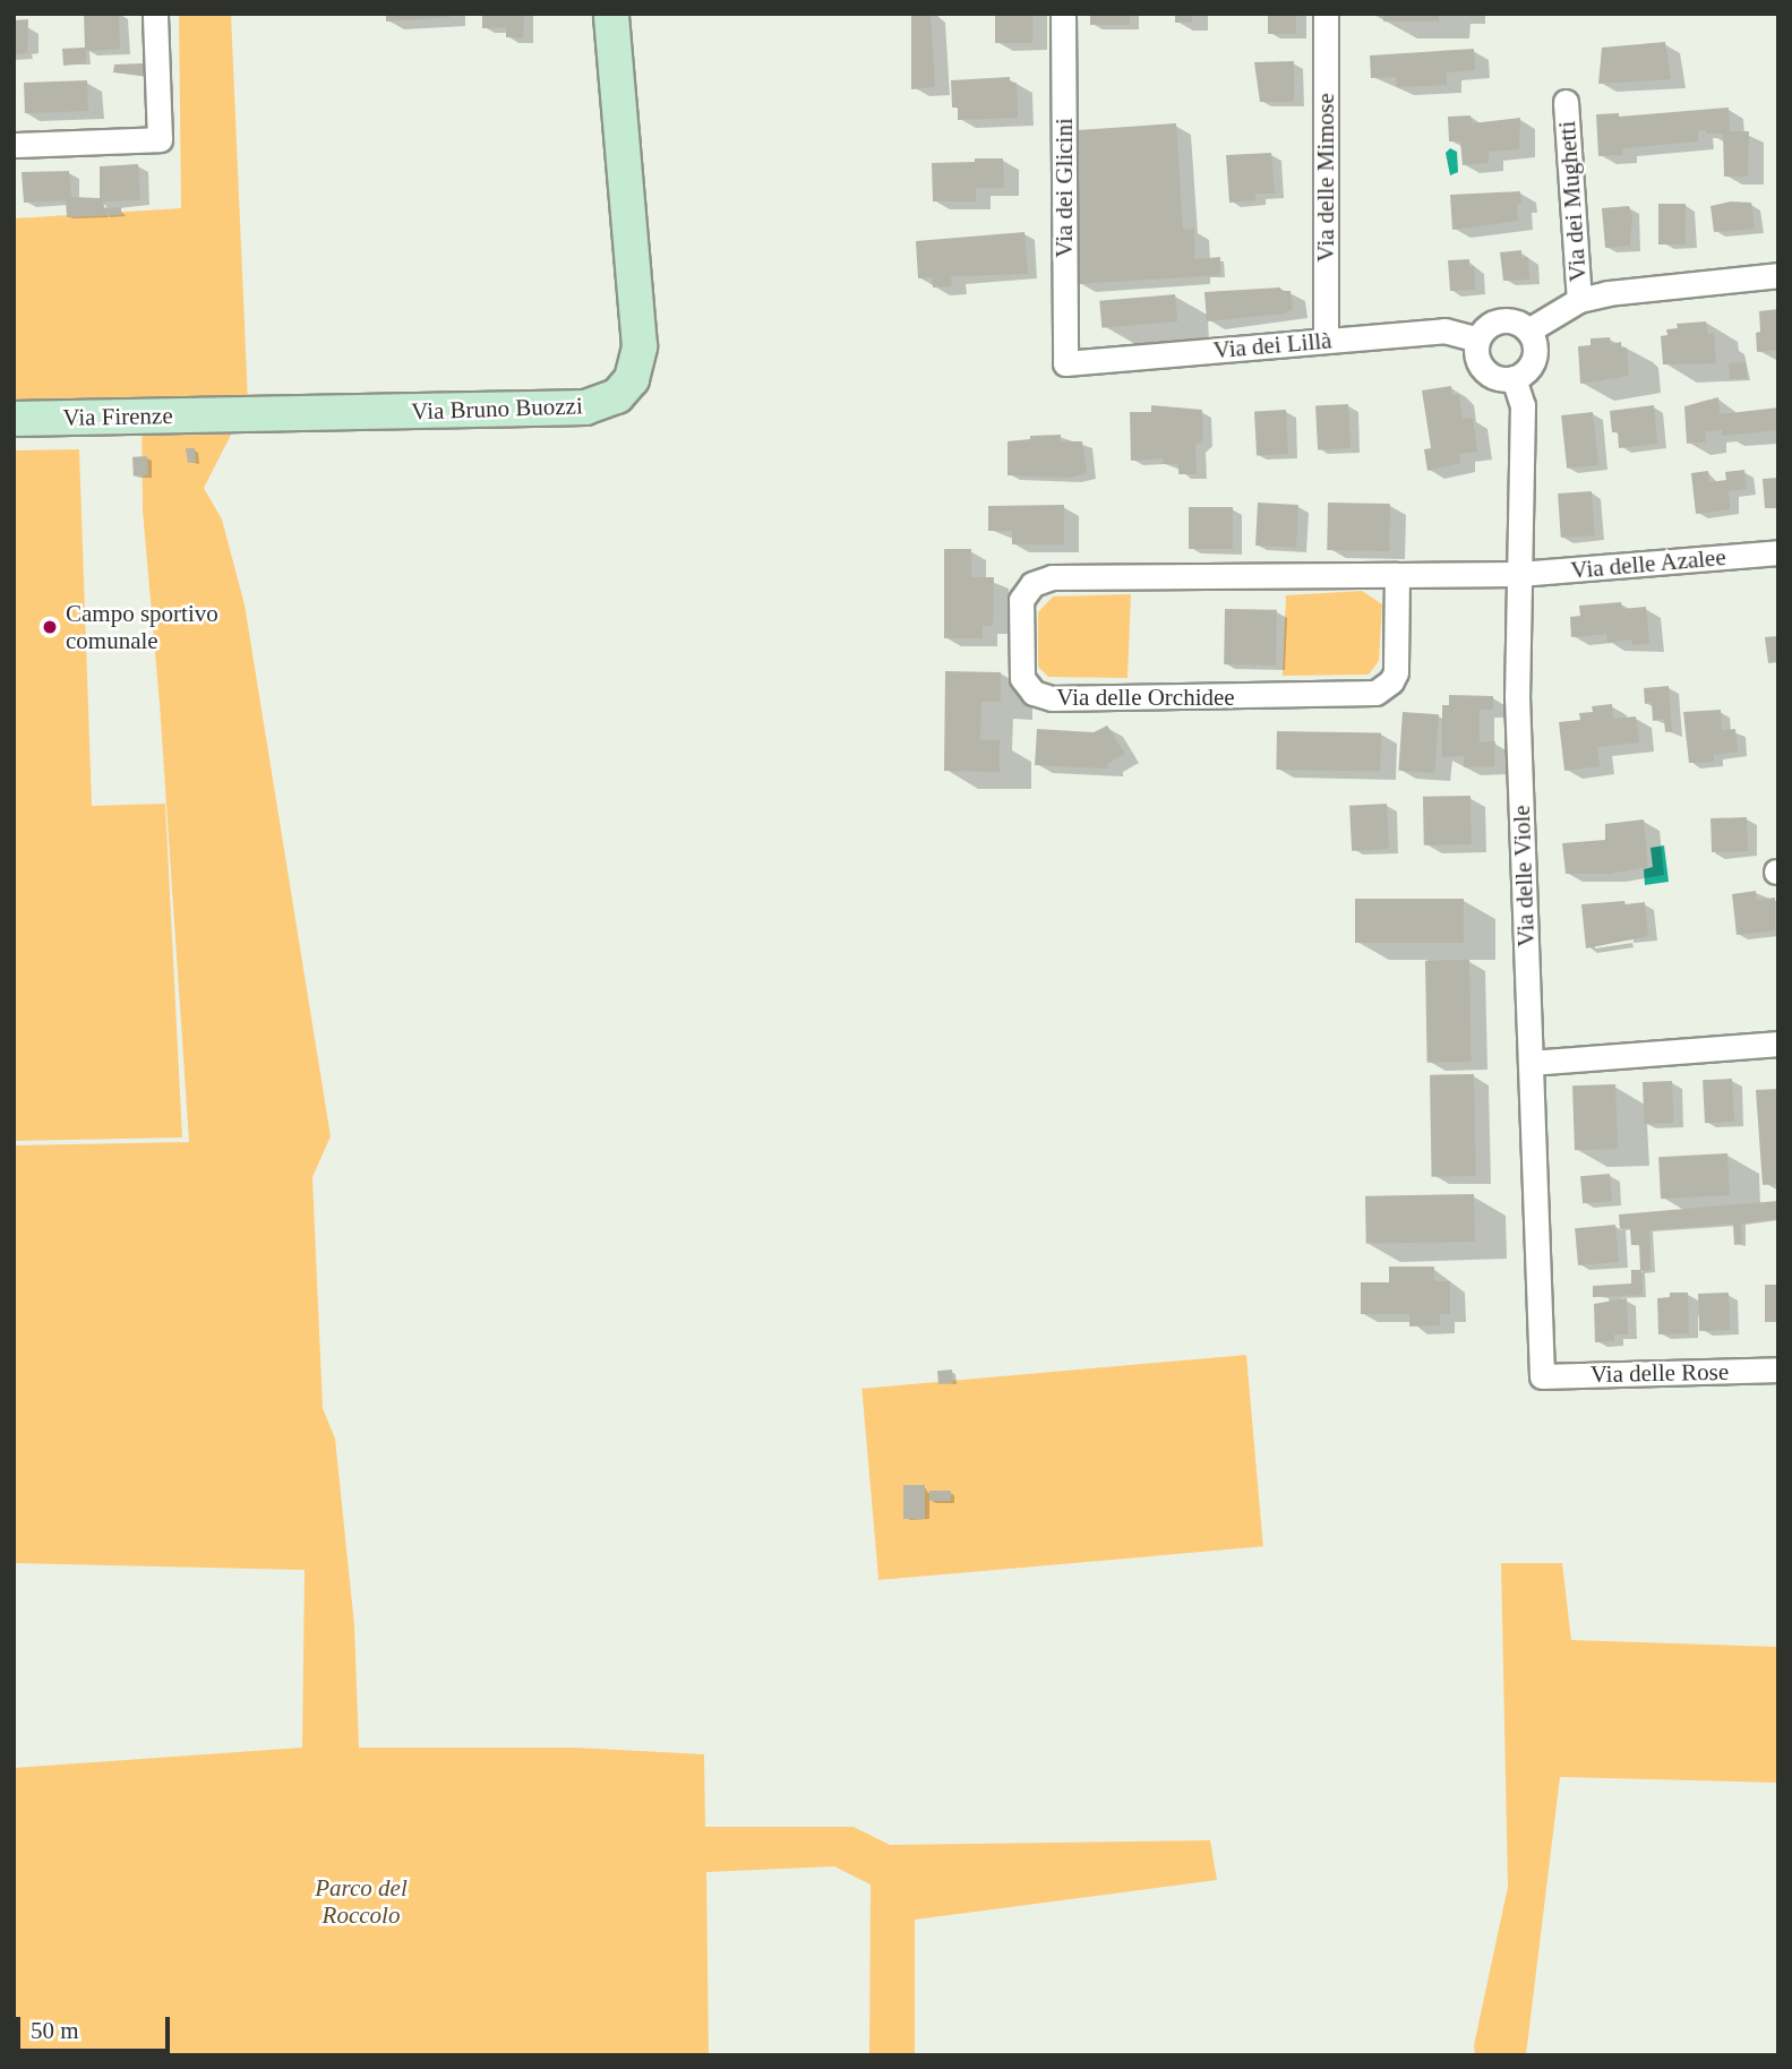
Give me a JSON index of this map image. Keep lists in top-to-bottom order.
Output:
{
  "streets": {
    "street": [
      "Via delle Mimose",
      "Via dei Glicini",
      "Via dei Mughetti",
      "Via dei Lillà",
      "Via Bruno Buozzi",
      "Via Firenze",
      "Via delle Azalee",
      "Via delle Orchidee",
      "Via delle Viole",
      "Via delle Rose"
    ]
  },
  "crossings": [
    ["Via delle Mimose", "Via dei Lillà"],
    ["Via dei Glicini", "Via dei Lillà"],
    ["Via dei Lillà", "Via delle Viole"],
    ["Via Bruno Buozzi", "Via Firenze"],
    ["Via delle Azalee", "Via delle Orchidee"],
    ["Via delle Azalee", "Via delle Viole"],
    ["Via delle Orchidee", "Via delle Viole"],
    ["Via delle Viole", "Via delle Rose"]
  ],
  "parks": ["Parco del Roccolo"],
  "places": ["Campo sportivo comunale"],
  "scale_bar": "50 m"
}
